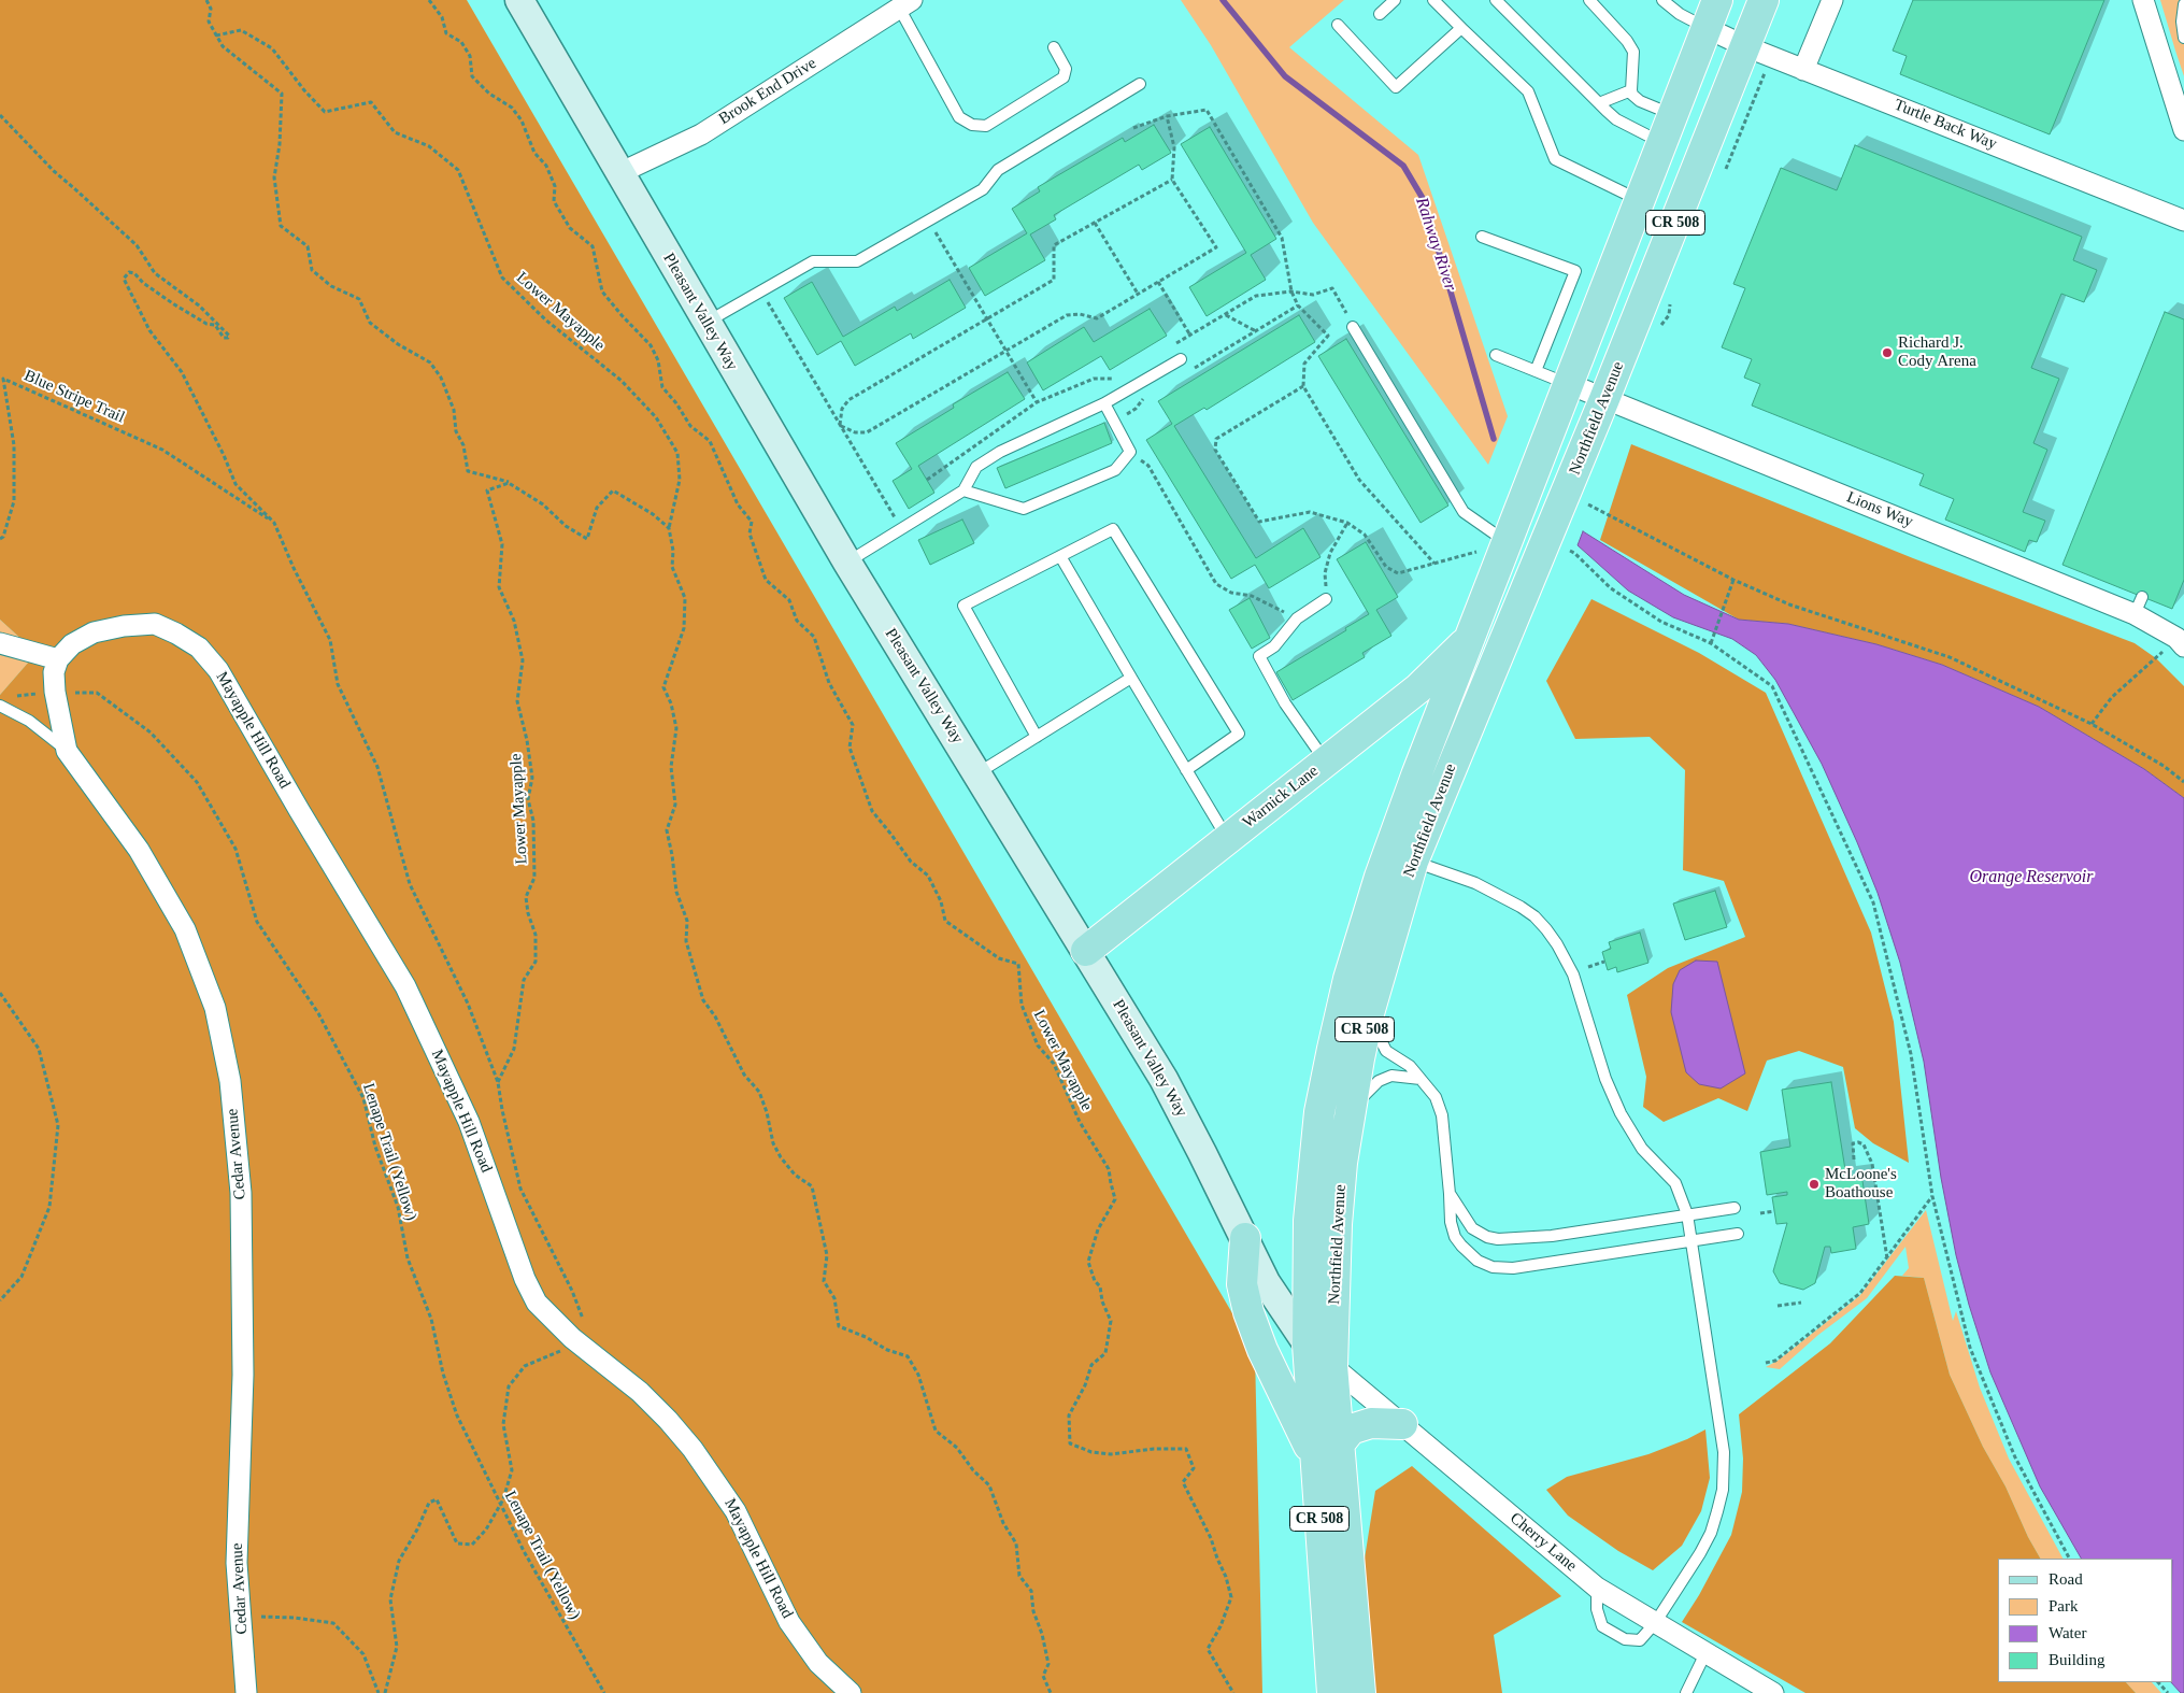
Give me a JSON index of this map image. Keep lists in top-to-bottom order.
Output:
{
  "streets": {
    "main road": [
      "CR 508",
      "Pleasant Valley Way",
      "Northfield Avenue",
      "Warnick Lane"
    ],
    "street": [
      "Brook End Drive",
      "Turtle Back Way",
      "Lions Way",
      "Mayapple Hill Road",
      "Cedar Avenue",
      "Cherry Lane"
    ],
    "path": ["Lower Mayapple", "Blue Stripe Trail", "Lenape Trail (Yellow)"]
  },
  "crossings": [
    ["Brook End Drive", "Pleasant Valley Way"],
    ["Turtle Back Way", "Northfield Avenue"],
    ["Pleasant Valley Way", "Northfield Avenue"],
    ["Pleasant Valley Way", "Warnick Lane"],
    ["Pleasant Valley Way", "Cherry Lane"],
    ["Northfield Avenue", "Lions Way"],
    ["Northfield Avenue", "Warnick Lane"],
    ["Northfield Avenue", "Cherry Lane"],
    ["Mayapple Hill Road", "Cedar Avenue"],
    ["Lenape Trail (Yellow)", "Cedar Avenue"]
  ],
  "water": ["Rahway River", "Orange Reservoir"],
  "places": ["Richard J. Cody Arena", "McLoone's Boathouse"],
  "legend": [
    "Road",
    "Park",
    "Water",
    "Building"
  ]
}
